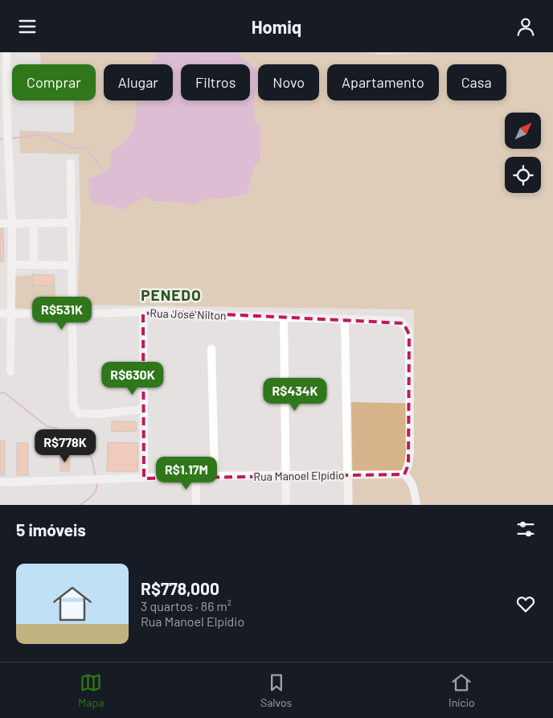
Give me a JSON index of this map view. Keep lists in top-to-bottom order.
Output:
{
  "streets": {
    "street": ["Rua José Nilton", "Rua Manoel Elpídio"]
  },
  "crossings": [
    ["Rua José Nilton", "Rua Manoel Elpídio"]
  ],
  "districts": ["PENEDO"],
  "north": "top right",
  "page": {
    "header": "Homiq",
    "chip": [
      "Comprar",
      "Alugar",
      "Filtros",
      "Novo",
      "Apartamento",
      "Casa"
    ],
    "price": [
      "R$531K",
      "R$630K",
      "R$434K",
      "R$778K",
      "R$1.17M"
    ],
    "heading": "5 imóveis",
    "list": [
      {
        "name": "R$778,000",
        "note": "3 quartos · 86 m² · Rua Manoel Elpídio"
      }
    ],
    "tabs": ["Mapa", "Salvos", "Início"]
  }
}
